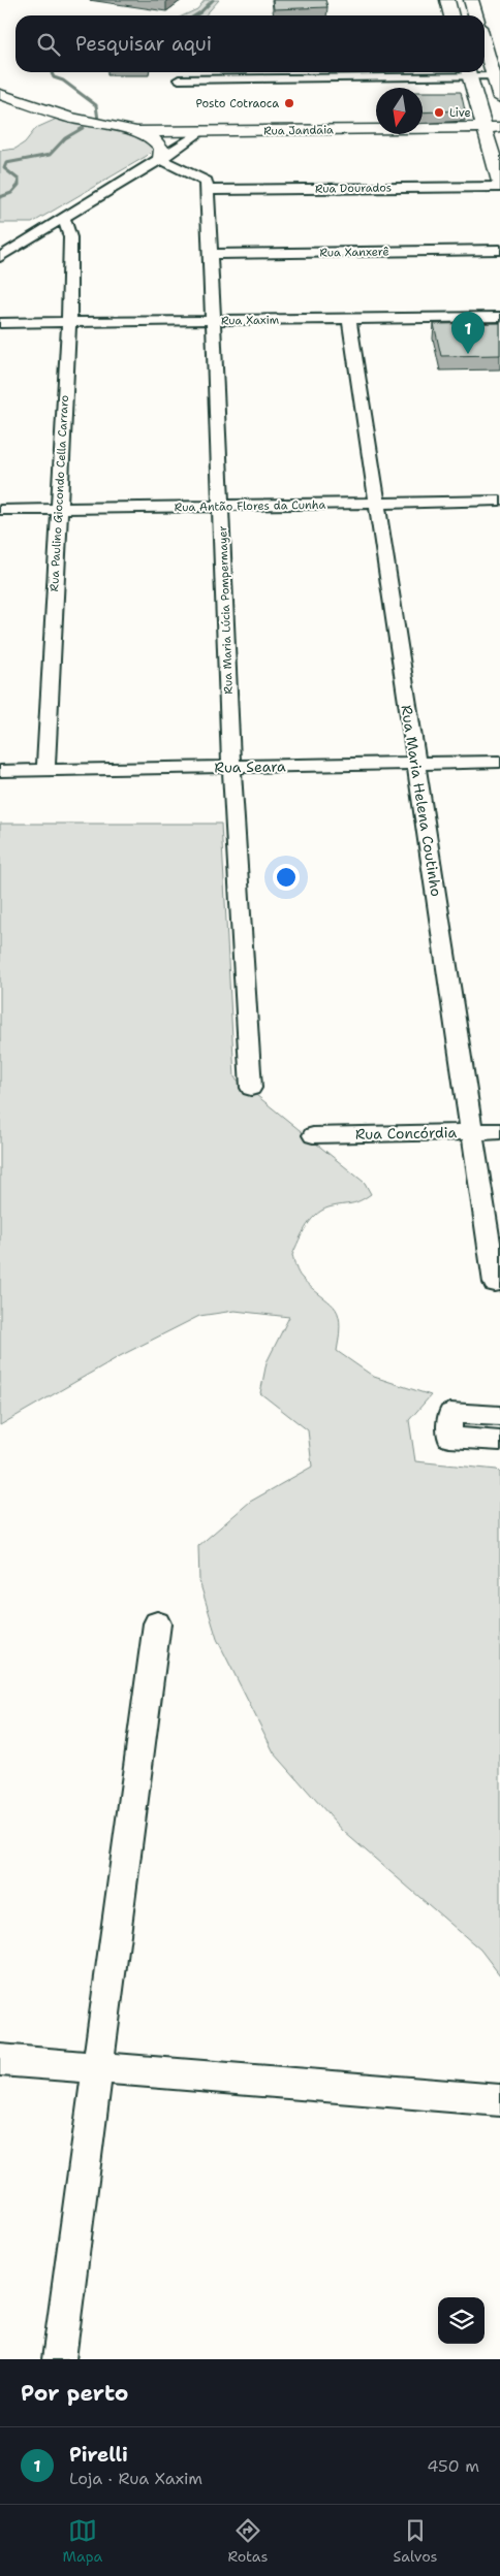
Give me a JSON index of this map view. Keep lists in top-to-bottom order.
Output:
{
  "streets": {
    "street": [
      "Rua Jandaia",
      "Rua Dourados",
      "Rua Xanxerê",
      "Rua Xaxim",
      "Rua Paulino Giocondo Cella Carraro",
      "Rua Antão Flores da Cunha",
      "Rua Maria Lúcia Pompermayer",
      "Rua Seara",
      "Rua Maria Helena Coutinho",
      "Rua Concórdia"
    ]
  },
  "crossings": [
    ["Rua Dourados", "Rua Maria Lúcia Pompermayer"],
    ["Rua Xanxerê", "Rua Maria Lúcia Pompermayer"],
    ["Rua Xaxim", "Rua Paulino Giocondo Cella Carraro"],
    ["Rua Xaxim", "Rua Maria Lúcia Pompermayer"],
    ["Rua Xaxim", "Rua Maria Helena Coutinho"],
    ["Rua Paulino Giocondo Cella Carraro", "Rua Antão Flores da Cunha"],
    ["Rua Paulino Giocondo Cella Carraro", "Rua Seara"],
    ["Rua Antão Flores da Cunha", "Rua Maria Lúcia Pompermayer"],
    ["Rua Antão Flores da Cunha", "Rua Maria Helena Coutinho"],
    ["Rua Maria Lúcia Pompermayer", "Rua Seara"],
    ["Rua Seara", "Rua Maria Helena Coutinho"],
    ["Rua Maria Helena Coutinho", "Rua Concórdia"]
  ],
  "places": ["Posto Cotraoca", "Live"],
  "north": "bottom",
  "page": {
    "search": "Pesquisar aqui",
    "pins": "1",
    "heading": "Por perto",
    "list": [
      {
        "mark": "1",
        "name": "Pirelli",
        "note": "Loja · Rua Xaxim",
        "value": "450 m"
      }
    ],
    "nav": ["Mapa", "Rotas", "Salvos"]
  }
}
